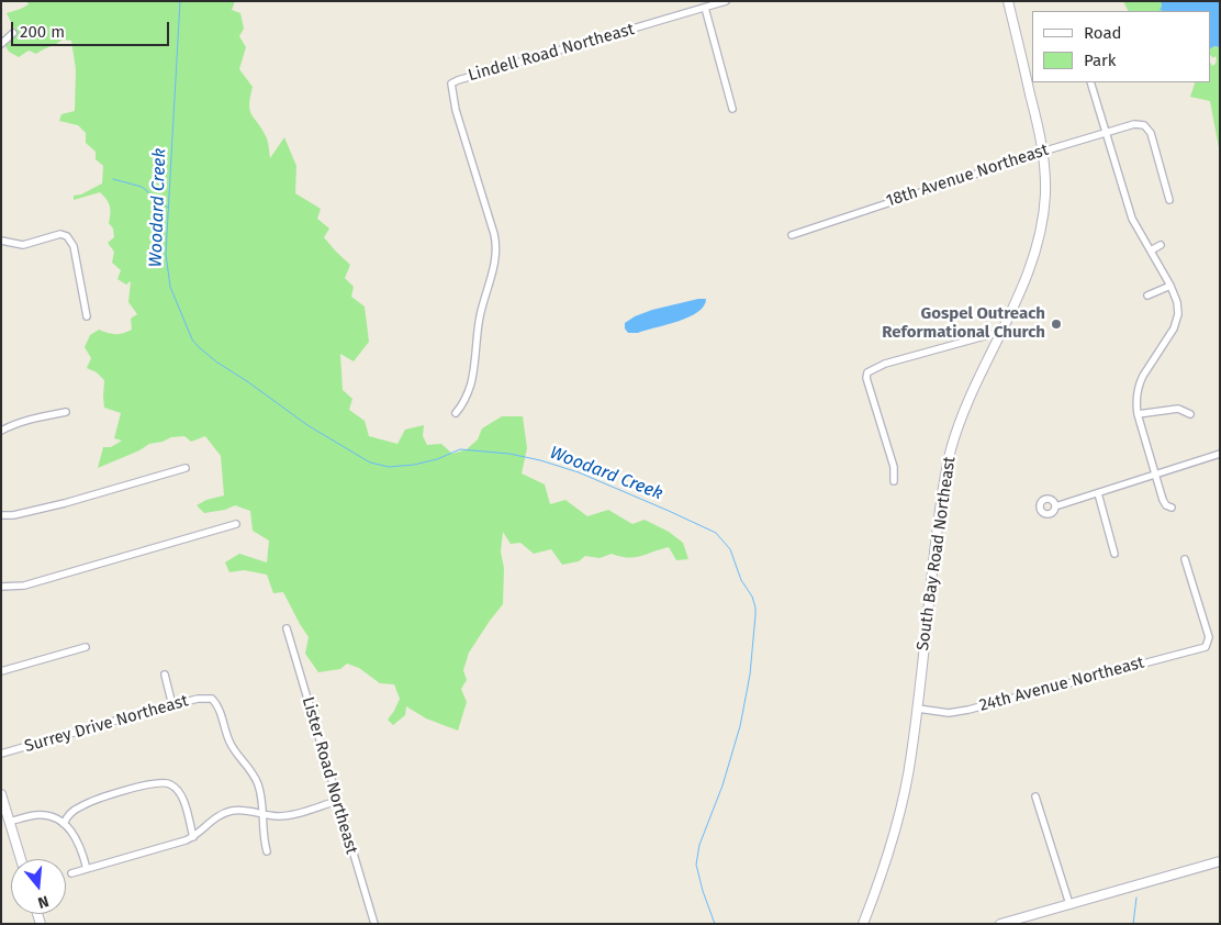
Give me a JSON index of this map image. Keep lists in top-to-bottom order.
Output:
{
  "streets": {
    "street": [
      "Lindell Road Northeast",
      "18th Avenue Northeast",
      "South Bay Road Northeast",
      "24th Avenue Northeast",
      "Surrey Drive Northeast",
      "Lister Road Northeast"
    ]
  },
  "crossings": [
    ["18th Avenue Northeast", "South Bay Road Northeast"],
    ["South Bay Road Northeast", "24th Avenue Northeast"]
  ],
  "water": ["Woodard Creek"],
  "places": ["Gospel Outreach Reformational Church"],
  "legend": ["Road", "Park"],
  "scale_bar": "200 m",
  "north": "bottom"
}
